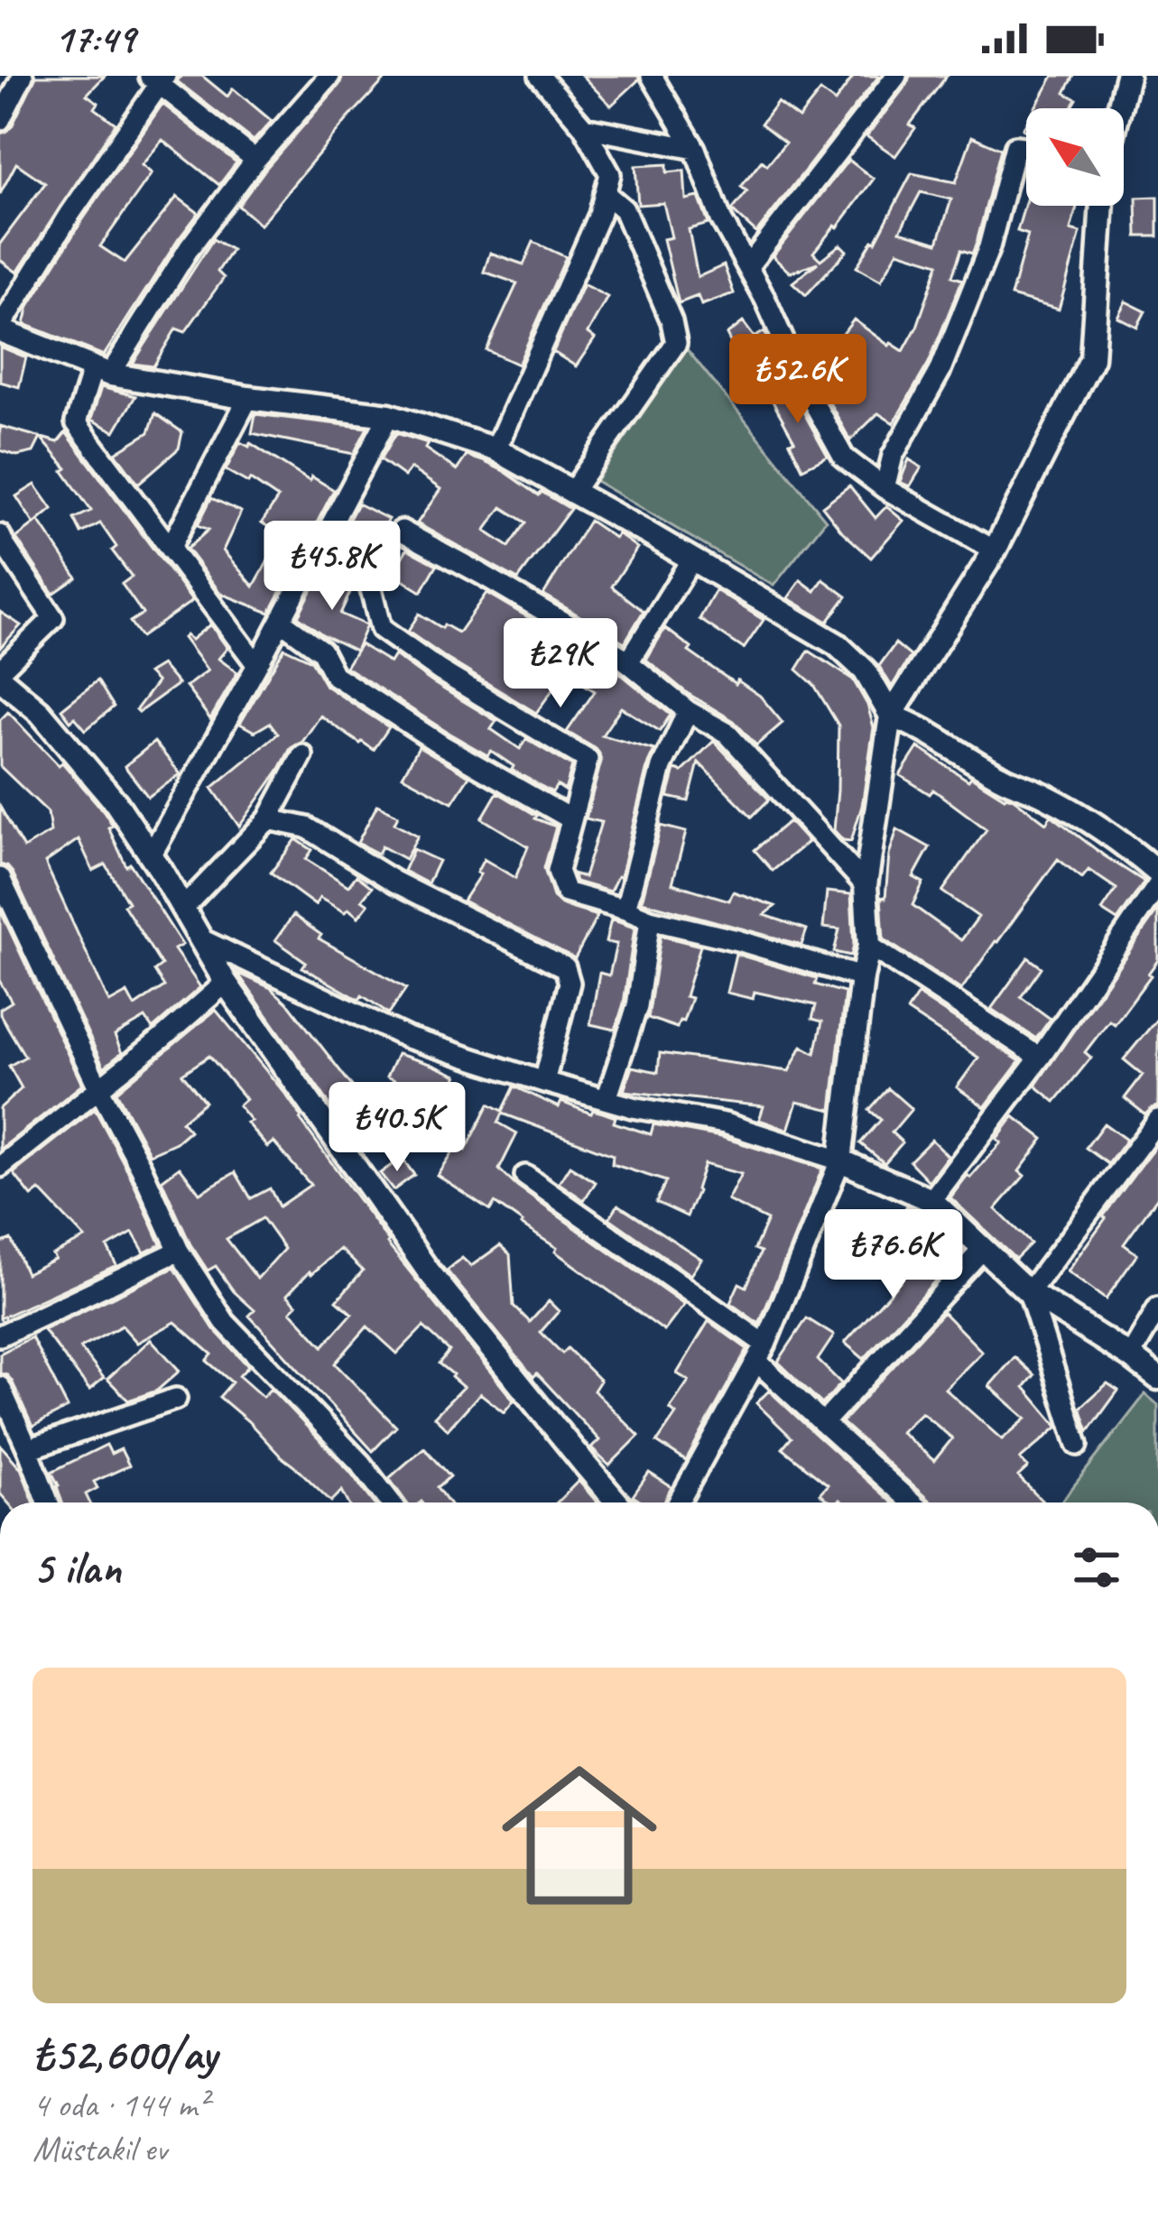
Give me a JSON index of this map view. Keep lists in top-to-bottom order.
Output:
{
  "north": "top left",
  "page": {
    "status": "17:49",
    "price": [
      "₺52.6K",
      "₺45.8K",
      "₺29K",
      "₺40.5K",
      "₺76.6K"
    ],
    "heading": "5 ilan",
    "list": [
      {
        "name": "₺52,600/ay",
        "note": "4 oda · 144 m² · Müstakil ev"
      }
    ]
  }
}
